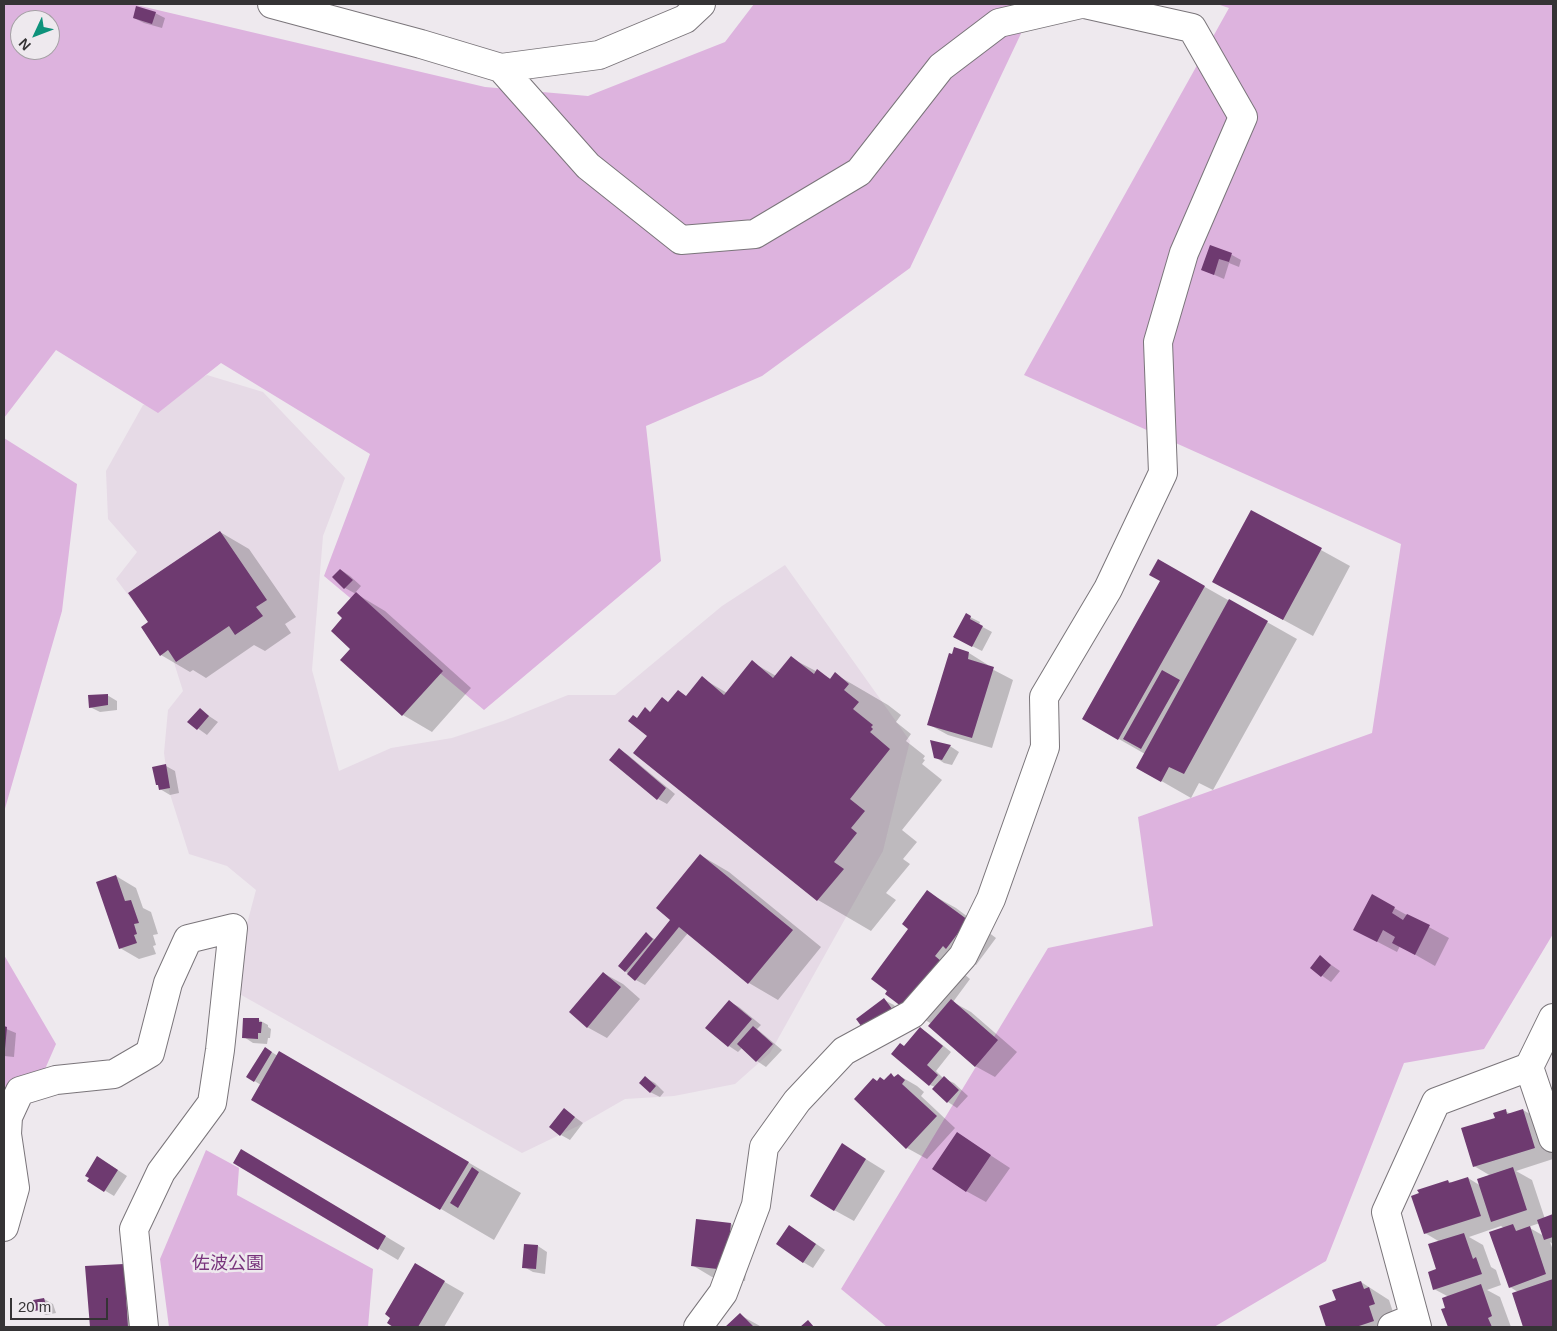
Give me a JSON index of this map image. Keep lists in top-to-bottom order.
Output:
{
  "parks": ["佐波公園"],
  "scale_bar": "20 m",
  "north": "bottom left"
}
